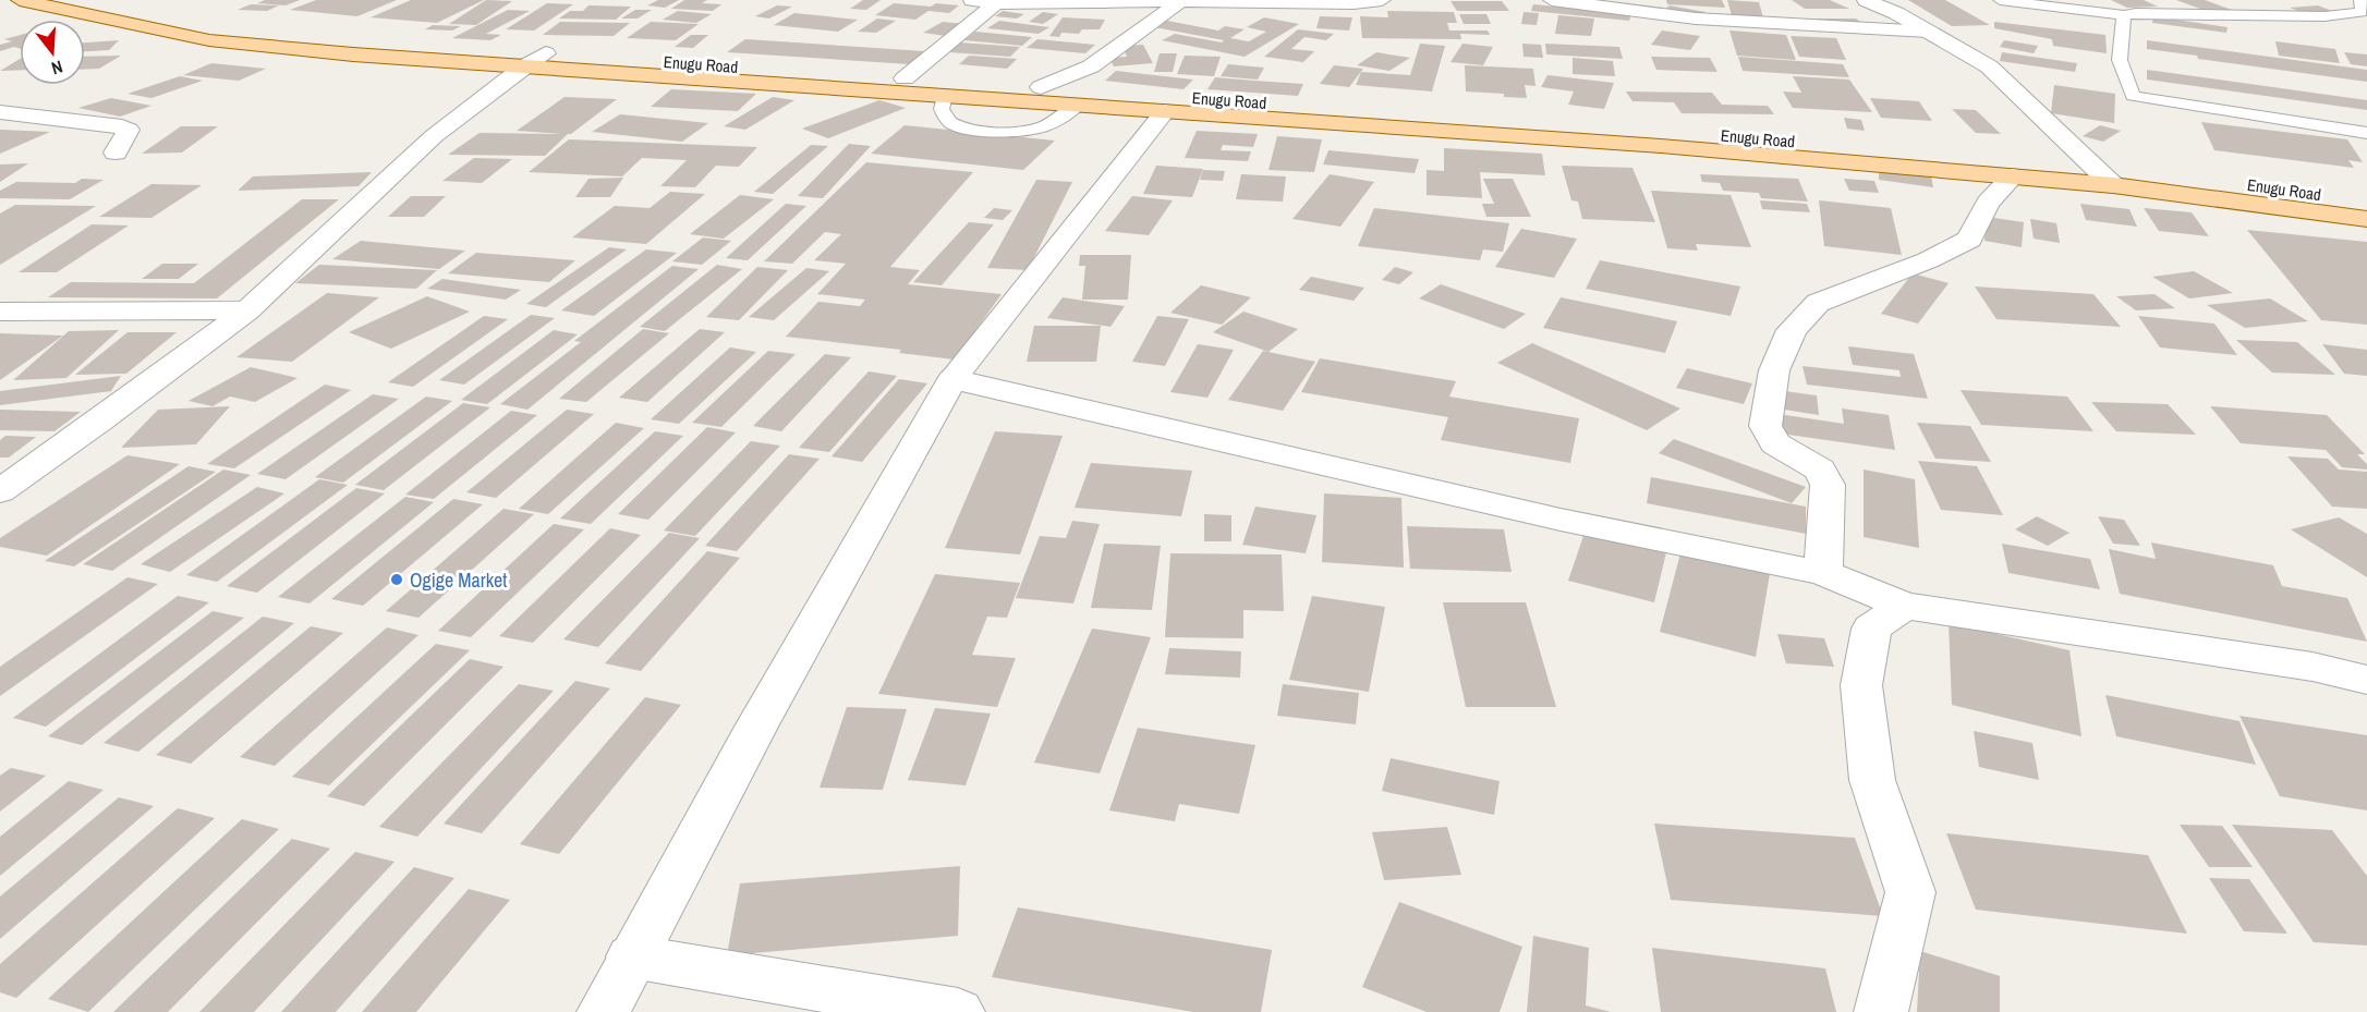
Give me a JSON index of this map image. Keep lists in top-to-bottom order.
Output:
{
  "streets": {
    "main road": ["Enugu Road"]
  },
  "places": ["Ogige Market"],
  "north": "bottom"
}
